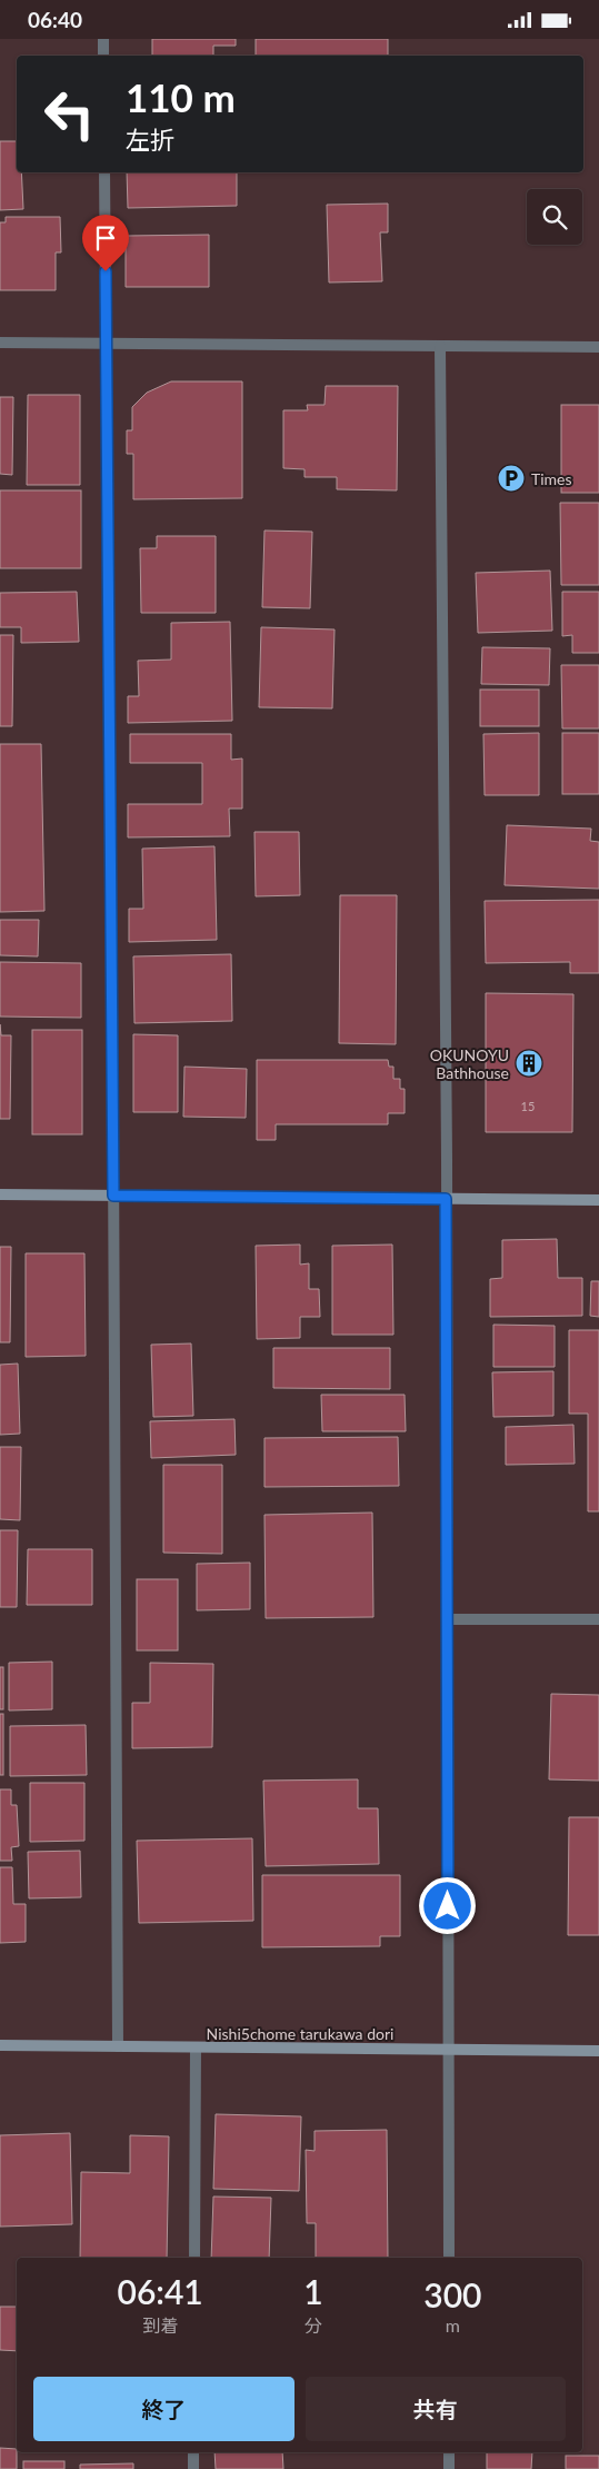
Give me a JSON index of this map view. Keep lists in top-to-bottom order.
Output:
{
  "streets": {
    "street": ["Nishi5chome tarukawa dori"]
  },
  "places": {
    "parking": ["Times"],
    "building": ["OKUNOYU Bathhouse"]
  },
  "house_numbers": ["15"],
  "page": {
    "status": "06:40",
    "turn": ["110 m", "左折"],
    "eta": [
      "06:41",
      "到着",
      "1",
      "分",
      "300",
      "m"
    ],
    "buttons": ["終了", "共有"]
  }
}
